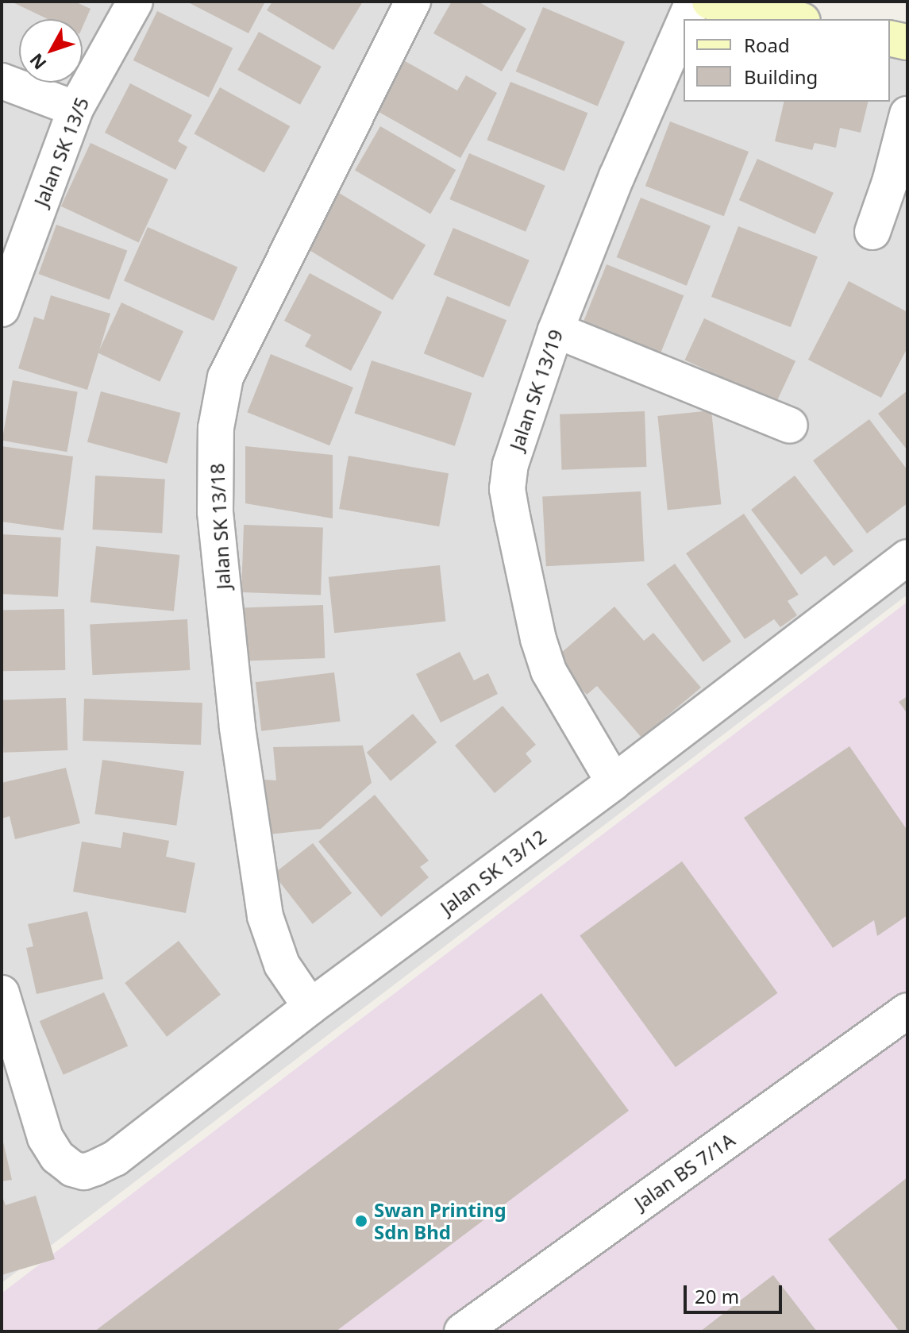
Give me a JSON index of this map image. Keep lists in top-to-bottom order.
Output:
{
  "streets": {
    "street": [
      "Jalan SK 13/5",
      "Jalan SK 13/19",
      "Jalan SK 13/18",
      "Jalan SK 13/12",
      "Jalan BS 7/1A"
    ]
  },
  "crossings": [
    ["Jalan SK 13/19", "Jalan SK 13/12"],
    ["Jalan SK 13/18", "Jalan SK 13/12"]
  ],
  "places": ["Swan Printing Sdn Bhd"],
  "legend": ["Road", "Building"],
  "scale_bar": "20 m",
  "north": "bottom left"
}
